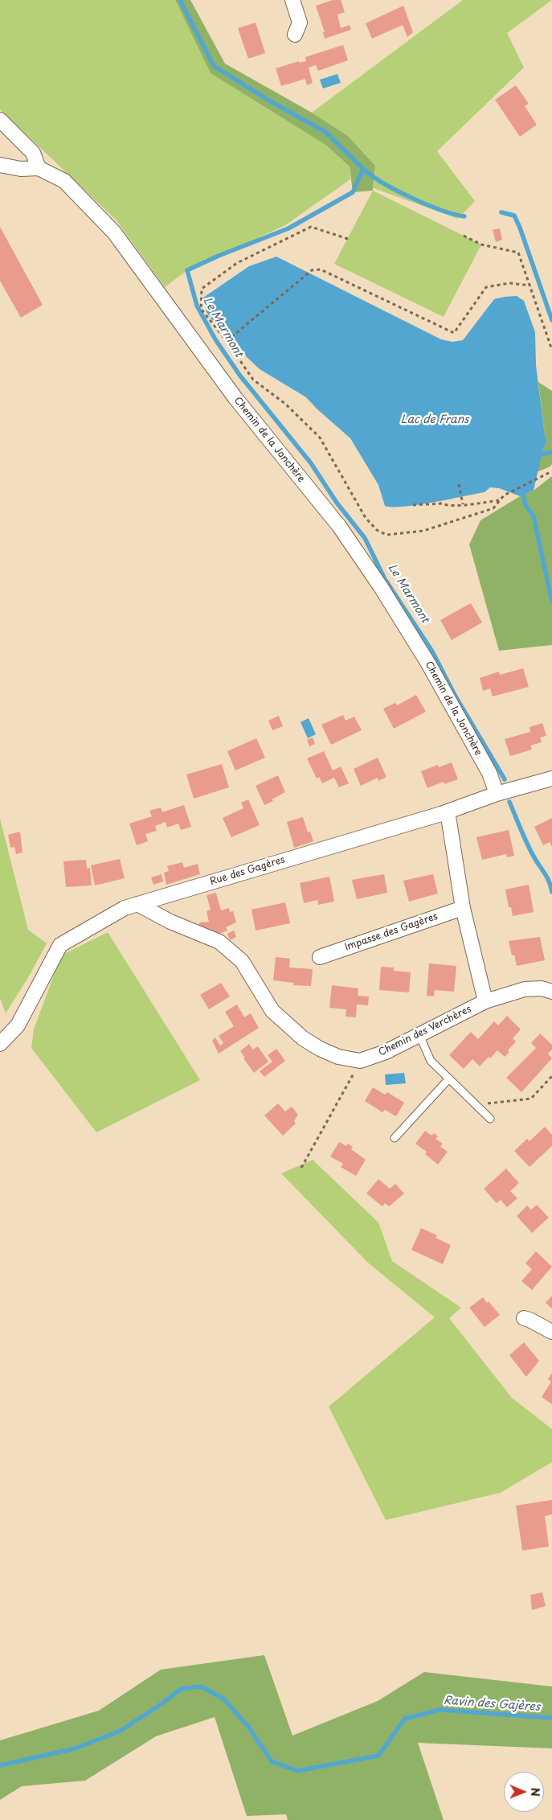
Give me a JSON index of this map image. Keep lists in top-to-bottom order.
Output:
{
  "streets": {
    "street": [
      "Chemin de la Jonchère",
      "Rue des Gagères",
      "Impasse des Gagères",
      "Chemin des Verchères"
    ]
  },
  "crossings": [
    ["Chemin de la Jonchère", "Rue des Gagères"],
    ["Rue des Gagères", "Chemin des Verchères"]
  ],
  "water": ["Le Marmont", "Lac de Frans", "Ravin des Gajères"],
  "north": "right"
}
